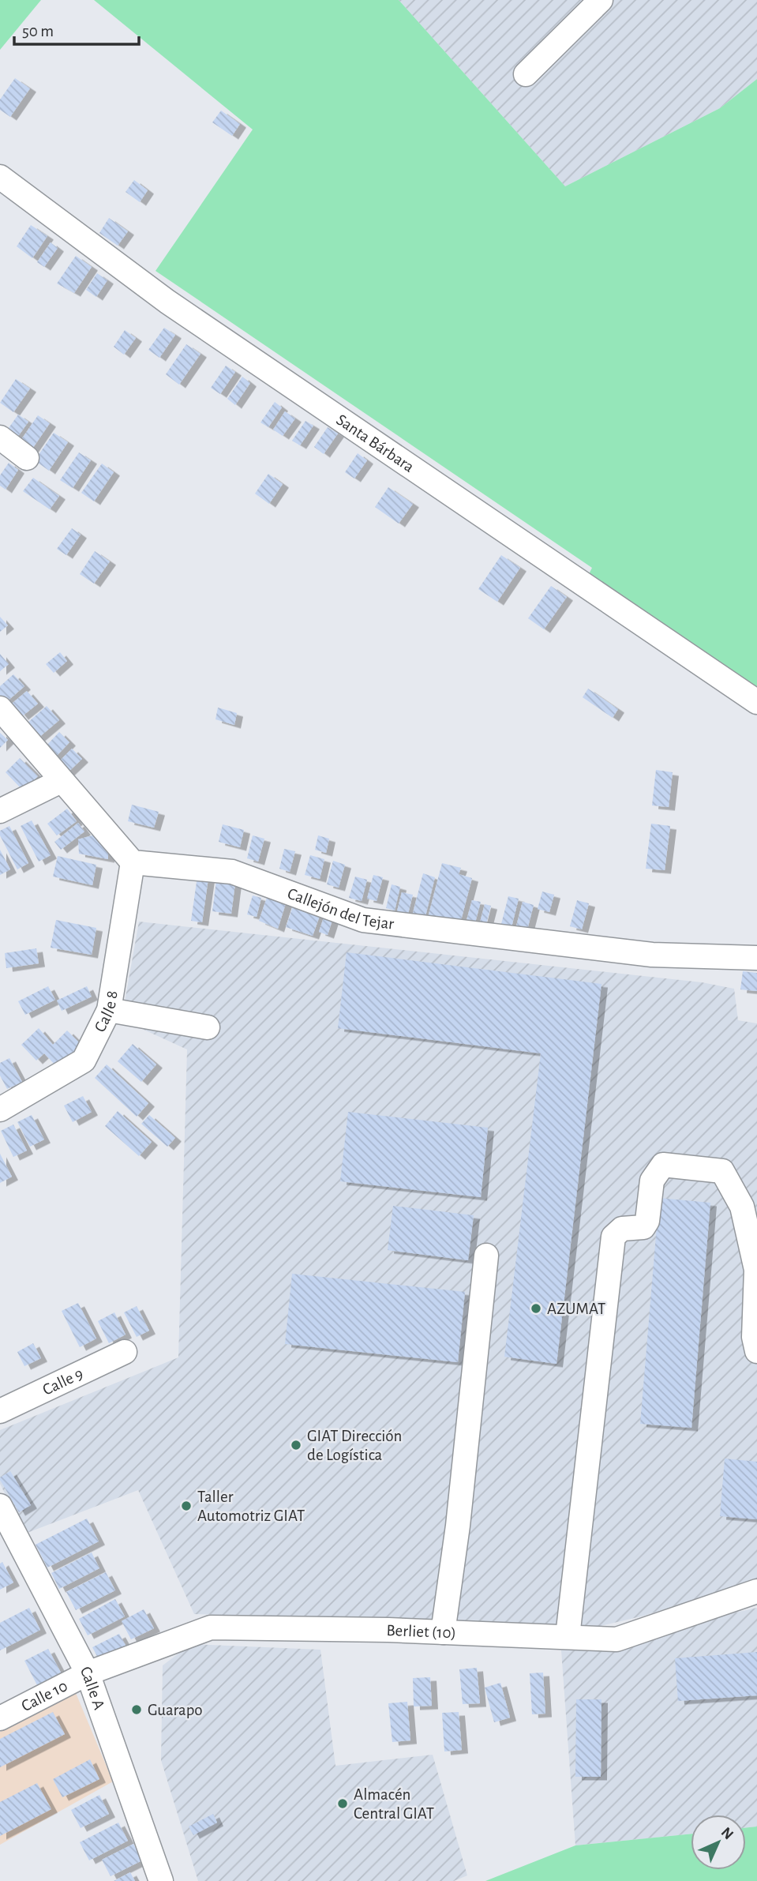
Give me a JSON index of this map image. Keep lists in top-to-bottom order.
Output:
{
  "streets": {
    "street": [
      "Santa Bárbara",
      "Callejón del Tejar",
      "Calle 8",
      "Calle 9",
      "Berliet (10)",
      "Calle A",
      "Calle 10"
    ]
  },
  "crossings": [
    ["Callejón del Tejar", "Calle 8"],
    ["Berliet (10)", "Calle A"],
    ["Berliet (10)", "Calle 10"],
    ["Calle A", "Calle 10"]
  ],
  "places": [
    "AZUMAT",
    "GIAT Dirección de Logística",
    "Taller Automotriz GIAT",
    "Guarapo",
    "Almacén Central GIAT"
  ],
  "scale_bar": "50 m",
  "north": "top right"
}
